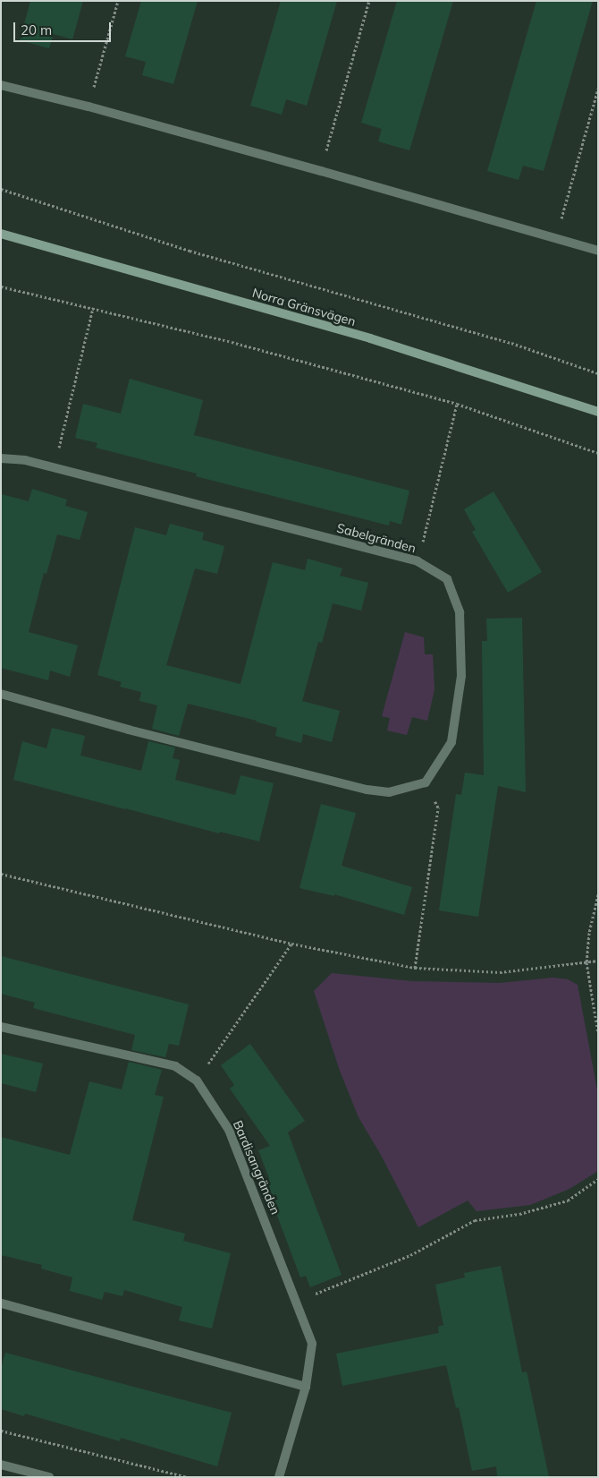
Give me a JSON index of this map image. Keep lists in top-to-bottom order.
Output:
{
  "streets": {
    "street": ["Norra Gränsvägen", "Sabelgränden", "Bardisangränden"]
  },
  "scale_bar": "20 m"
}
